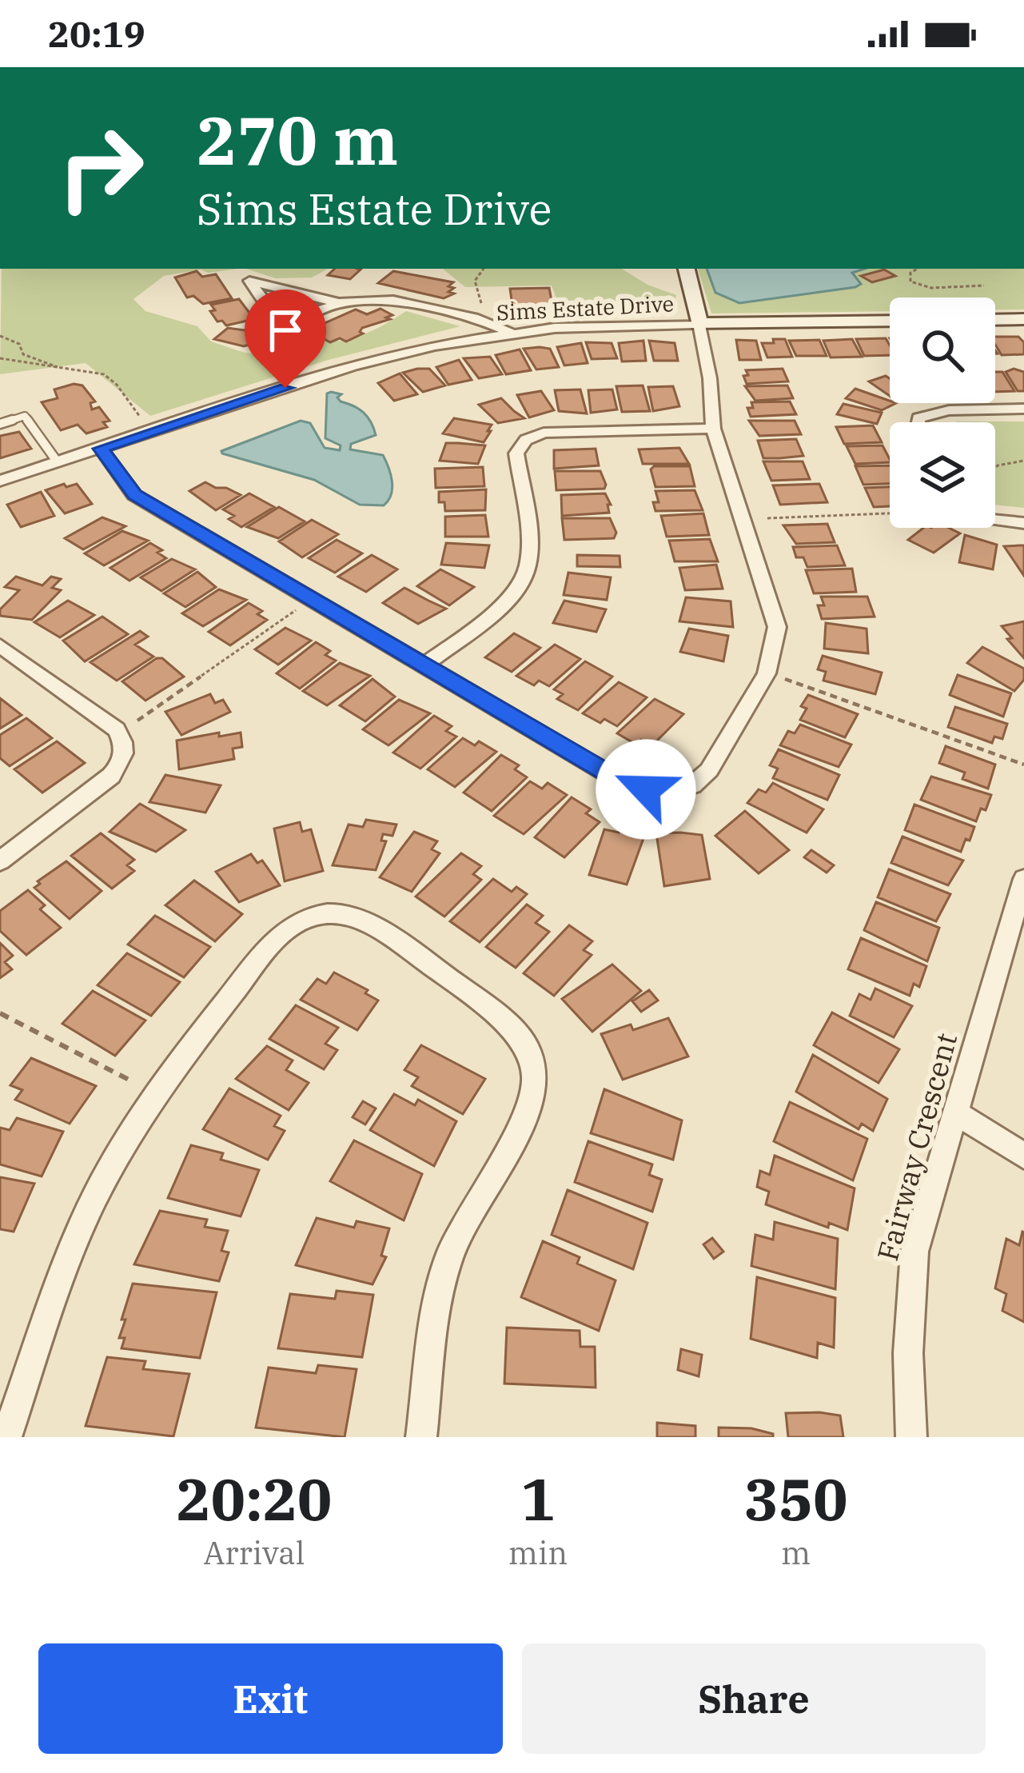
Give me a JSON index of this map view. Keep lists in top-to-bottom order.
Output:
{
  "streets": {
    "street": ["Sims Estate Drive", "Fairway Crescent"]
  },
  "page": {
    "status": "20:19",
    "turn": ["270 m", "Sims Estate Drive"],
    "eta": [
      "20:20",
      "Arrival",
      "1",
      "min",
      "350",
      "m"
    ],
    "buttons": ["Exit", "Share"]
  }
}
